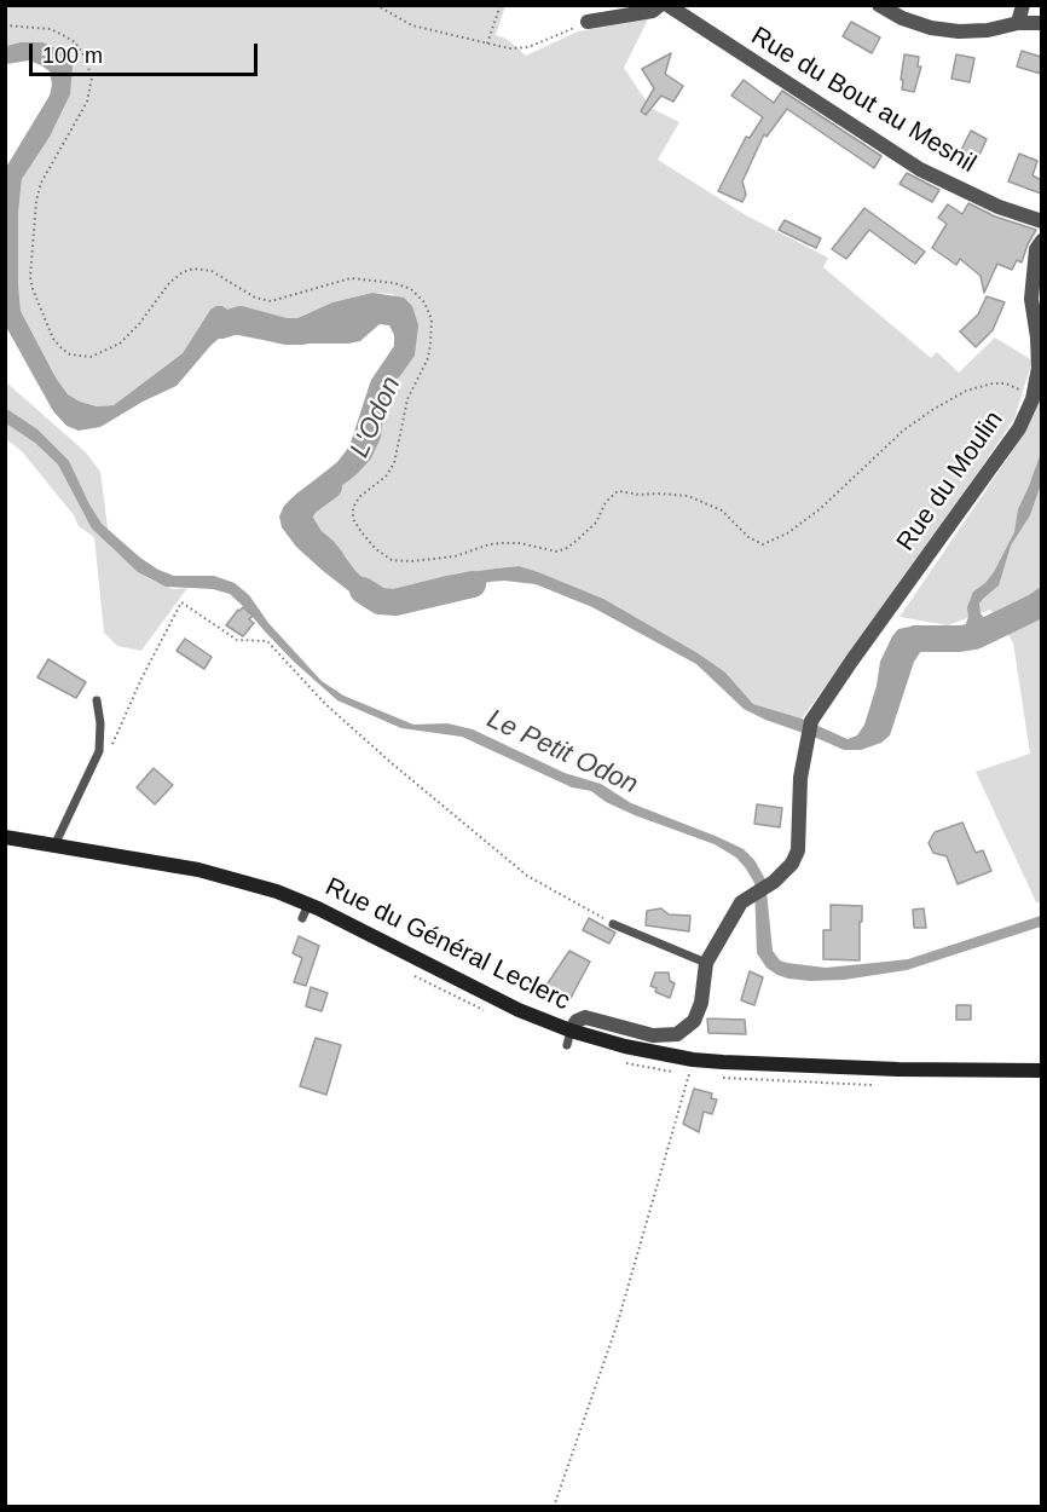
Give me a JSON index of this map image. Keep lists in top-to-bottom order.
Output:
{
  "streets": {
    "main road": ["Rue du Général Leclerc"],
    "street": ["Rue du Bout au Mesnil", "Rue du Moulin"]
  },
  "water": ["L'Odon", "Le Petit Odon"],
  "scale_bar": "100 m"
}
